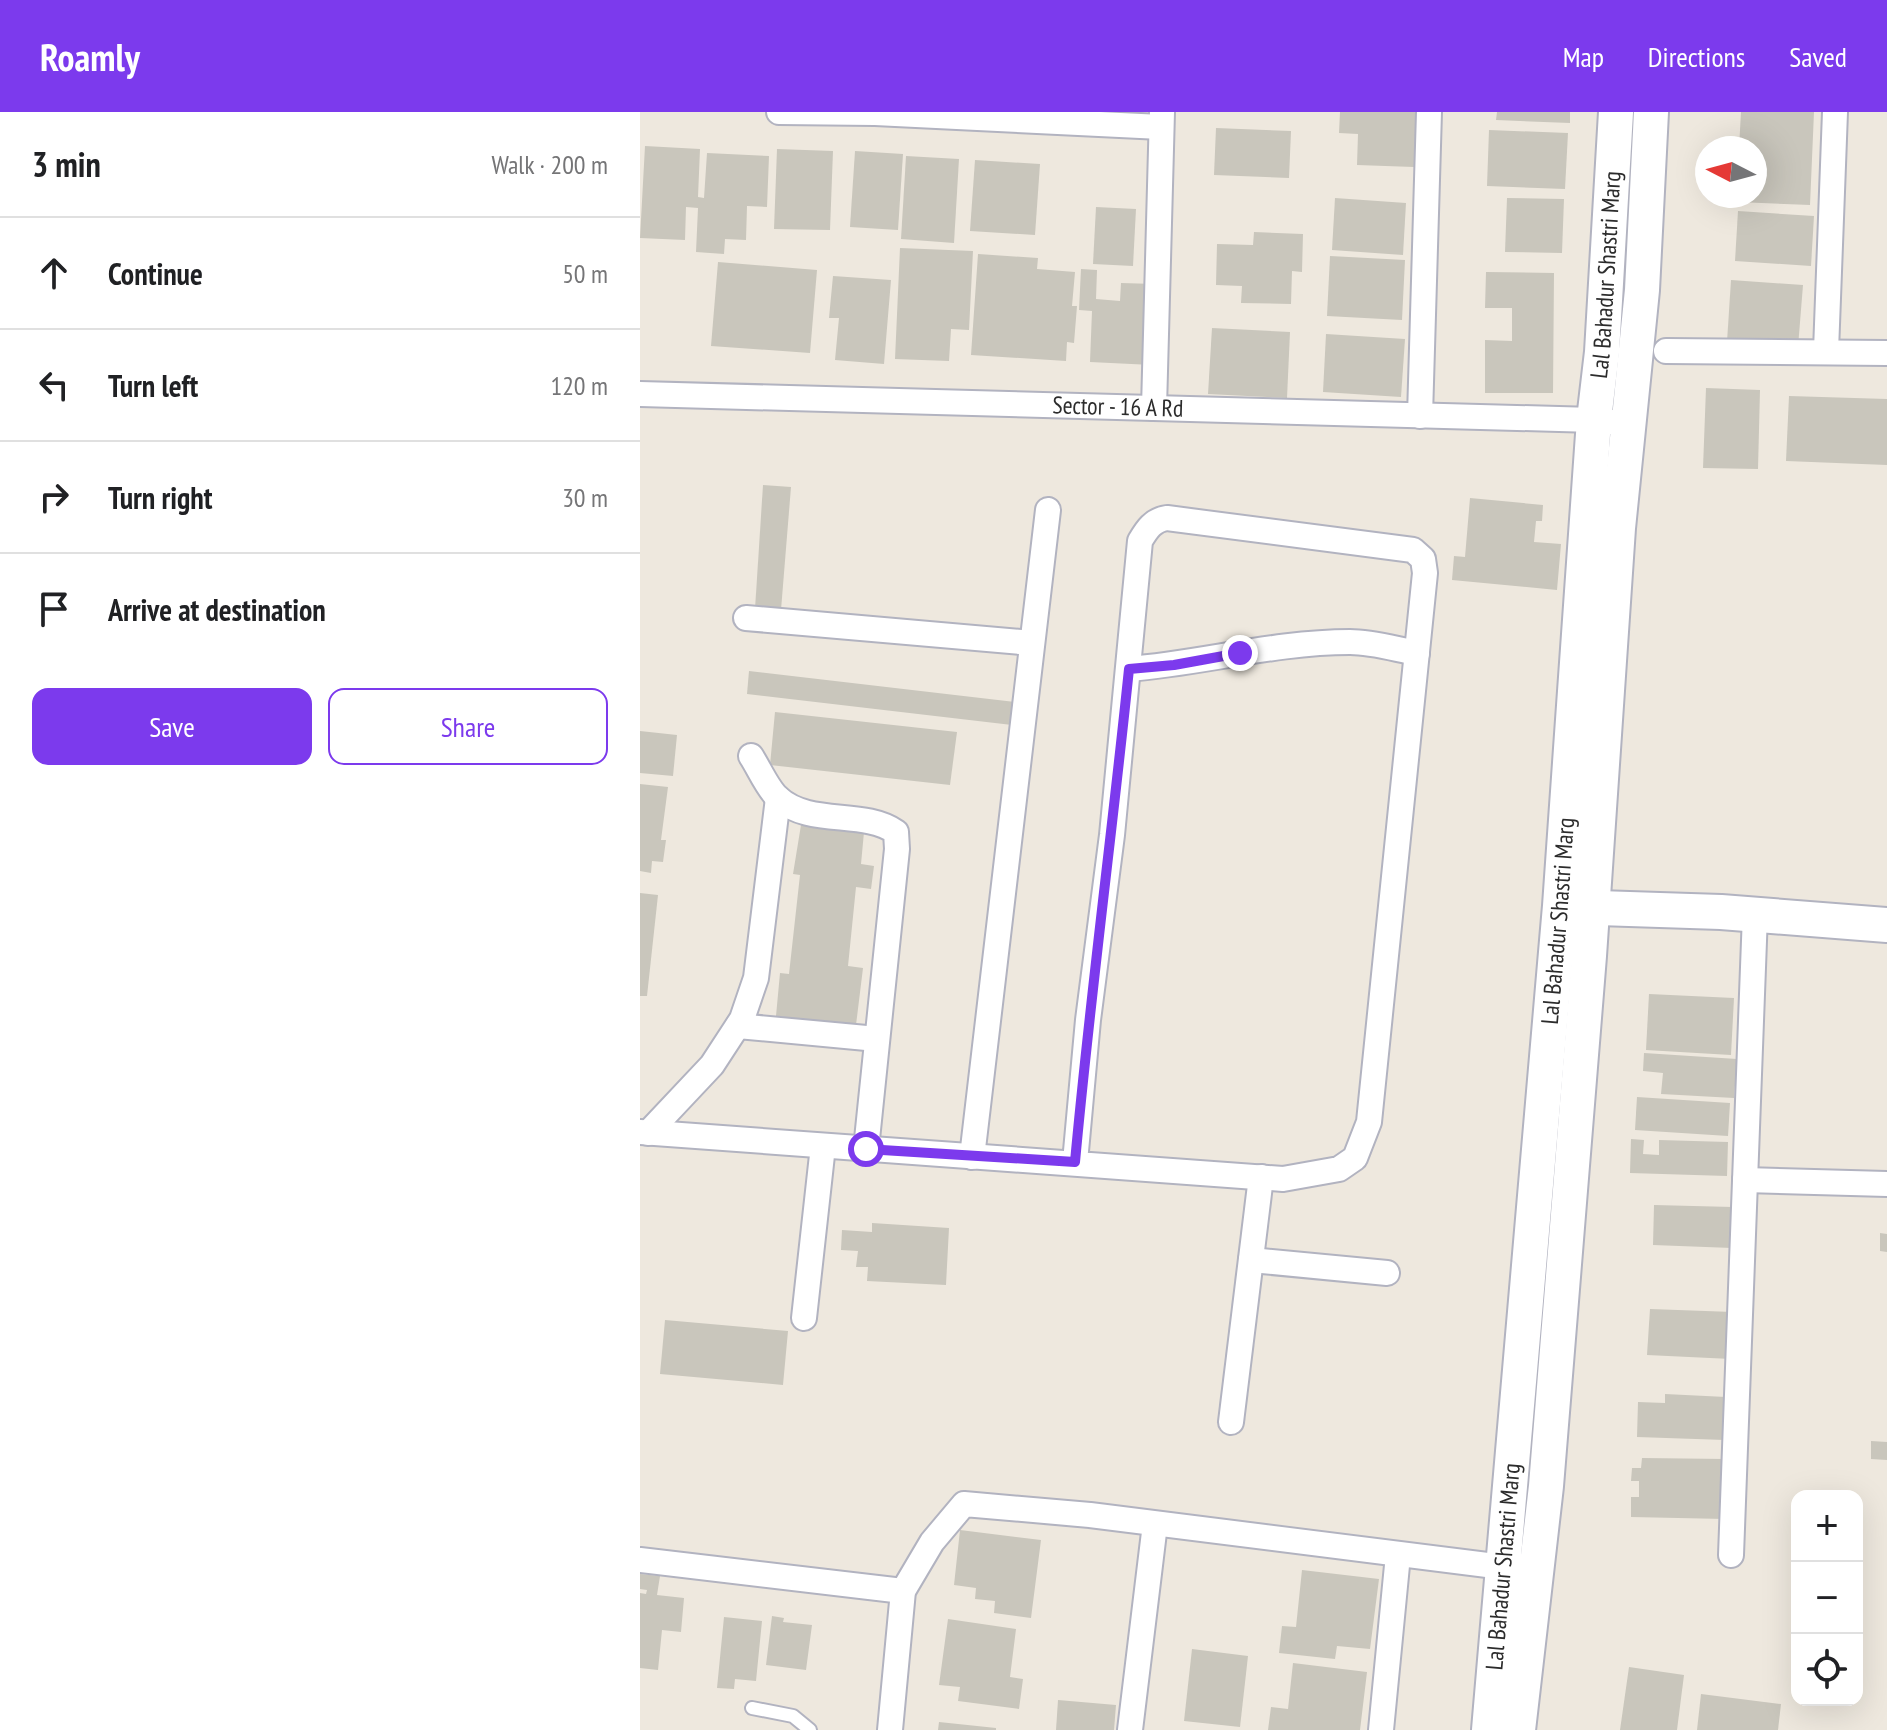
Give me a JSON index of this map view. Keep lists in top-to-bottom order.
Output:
{
  "streets": {
    "street": ["Lal Bahadur Shastri Marg", "Sector - 16 A Rd"]
  },
  "crossings": [
    ["Lal Bahadur Shastri Marg", "Sector - 16 A Rd"]
  ],
  "north": "left",
  "page": {
    "header": "Roamly",
    "nav": ["Map", "Directions", "Saved"],
    "heading": ["3 min", "Walk · 200 m"],
    "list": [
      ["Continue", "50 m"],
      ["Turn left", "120 m"],
      ["Turn right", "30 m"],
      "Arrive at destination"
    ],
    "buttons": ["Save", "Share"],
    "map_buttons": ["+", "−"]
  }
}
